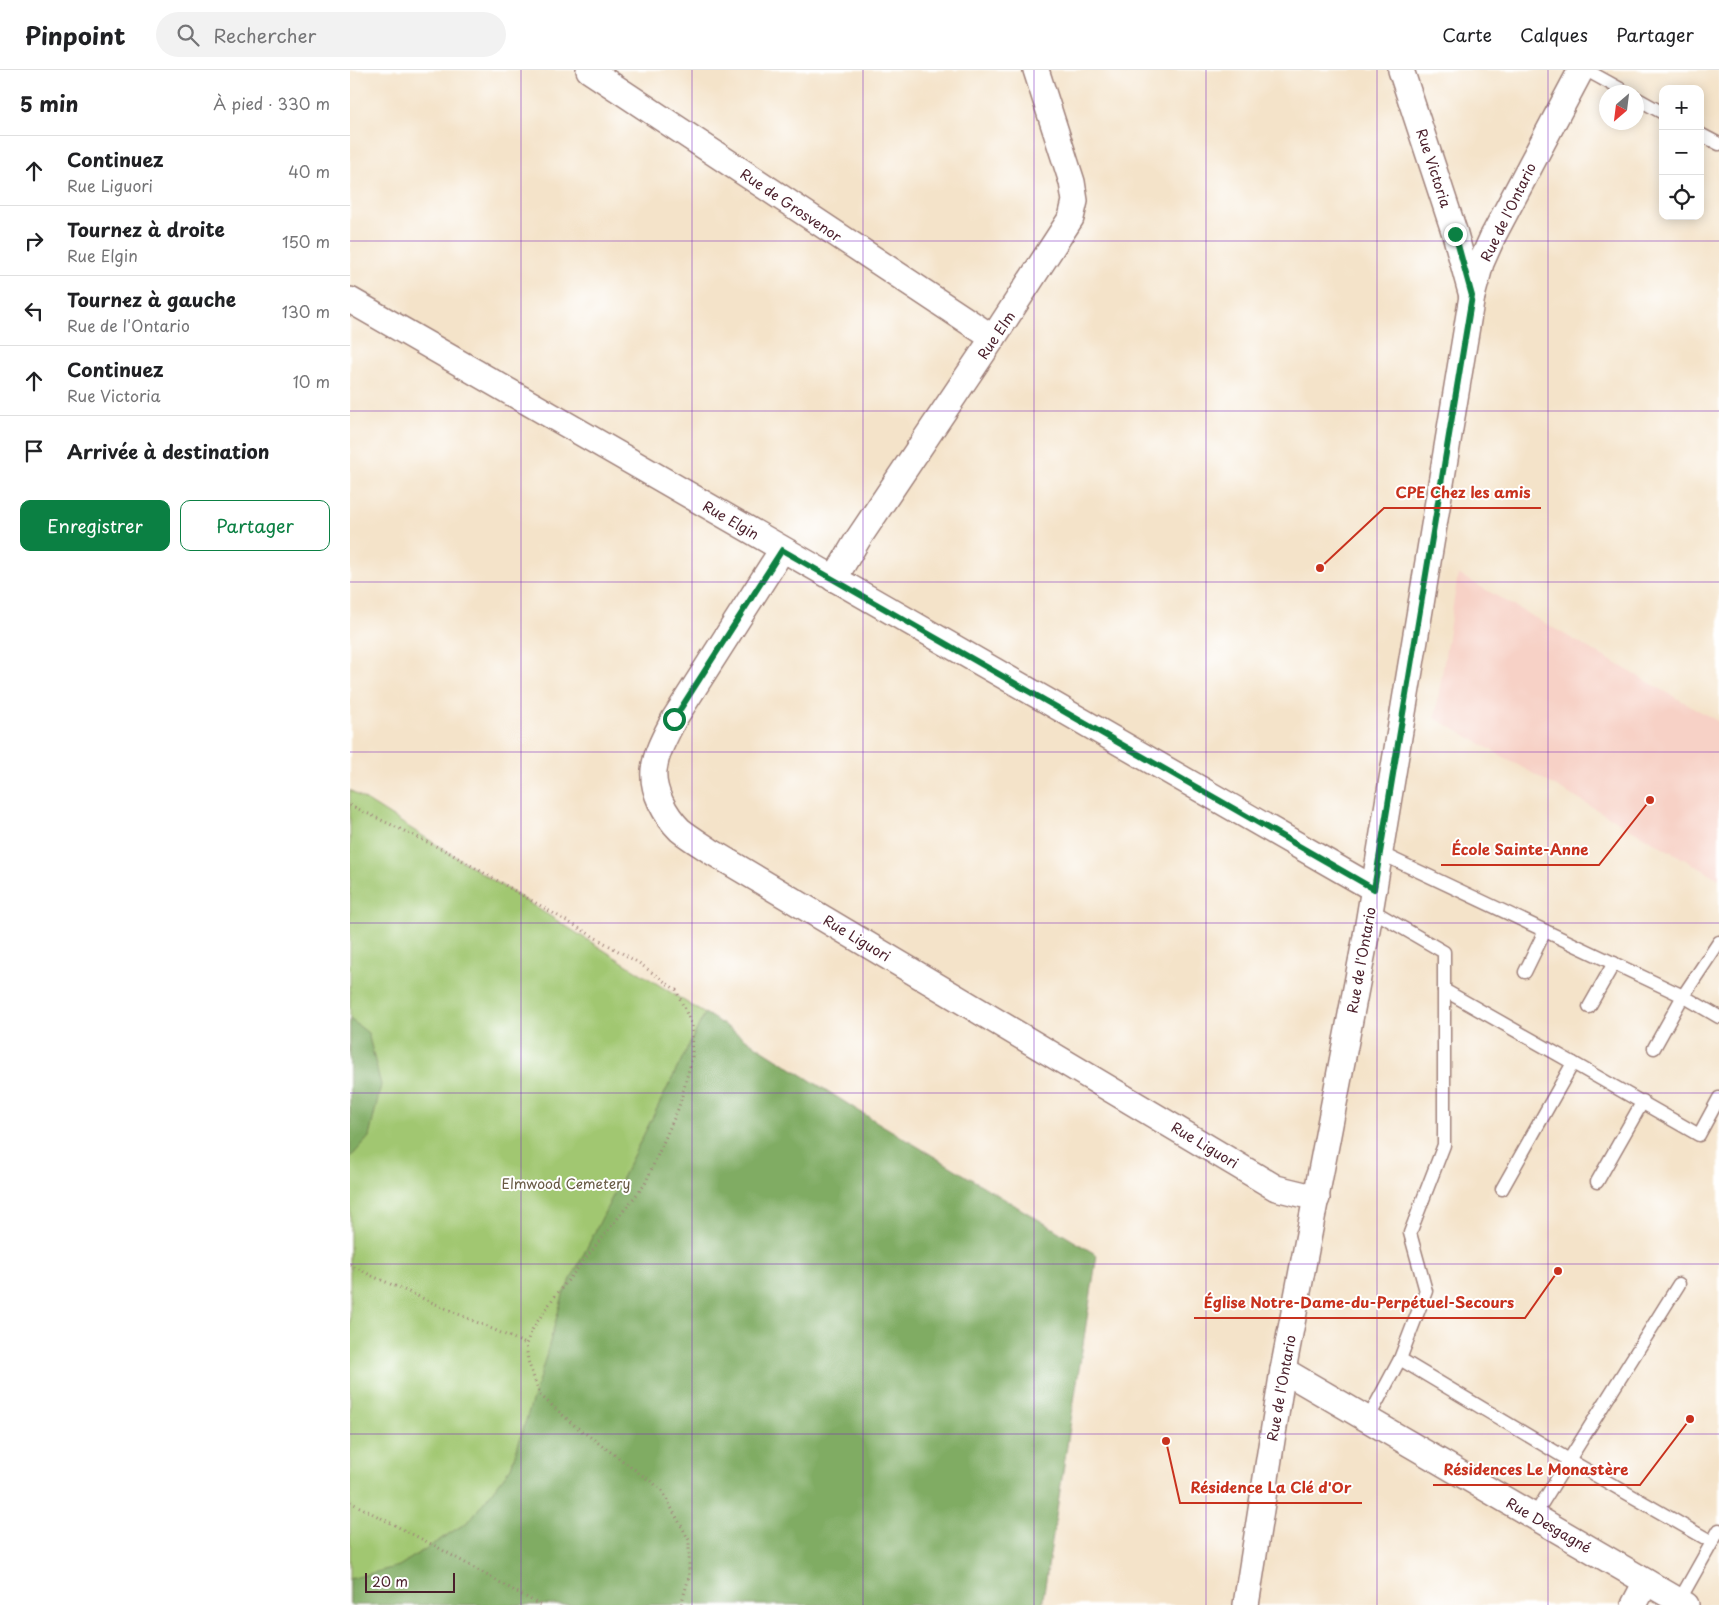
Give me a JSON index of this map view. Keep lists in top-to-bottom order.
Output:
{
  "streets": {
    "street": [
      "Rue Victoria",
      "Rue de Grosvenor",
      "Rue de l'Ontario",
      "Rue Elm",
      "Rue Elgin",
      "Rue Liguori",
      "Rue Desgagné"
    ]
  },
  "crossings": [
    ["Rue Victoria", "Rue de l'Ontario"],
    ["Rue de Grosvenor", "Rue Elm"],
    ["Rue de l'Ontario", "Rue Elgin"],
    ["Rue de l'Ontario", "Rue Liguori"],
    ["Rue de l'Ontario", "Rue Desgagné"],
    ["Rue Elm", "Rue Elgin"],
    ["Rue Elgin", "Rue Liguori"]
  ],
  "parks": ["Elmwood Cemetery"],
  "places": [
    "CPE Chez les amis",
    "École Sainte-Anne",
    "Église Notre-Dame-du-Perpétuel-Secours",
    "Résidences Le Monastère",
    "Résidence La Clé d'Or"
  ],
  "scale_bar": "20 m",
  "north": "bottom left",
  "page": {
    "header": "Pinpoint",
    "search": "Rechercher",
    "nav": ["Carte", "Calques", "Partager"],
    "heading": ["5 min", "À pied · 330 m"],
    "map_buttons": ["+", "−"],
    "list": [
      ["Continuez", "Rue Liguori", "40 m"],
      ["Tournez à droite", "Rue Elgin", "150 m"],
      ["Tournez à gauche", "Rue de l'Ontario", "130 m"],
      ["Continuez", "Rue Victoria", "10 m"],
      "Arrivée à destination"
    ],
    "buttons": ["Enregistrer", "Partager"],
    "scale": "20 m"
  }
}
